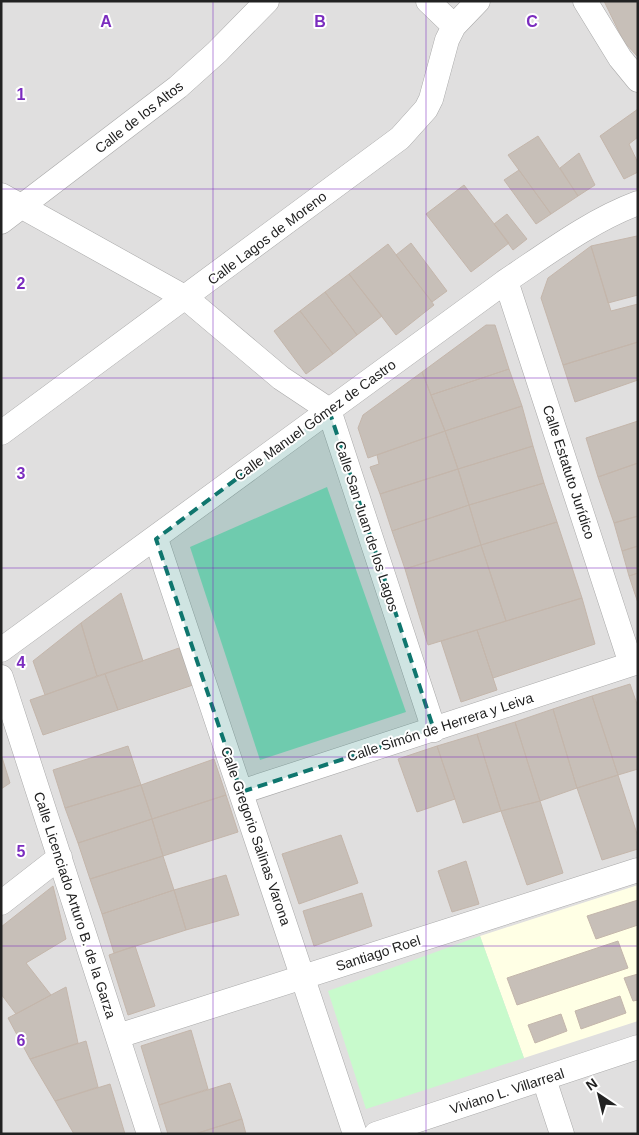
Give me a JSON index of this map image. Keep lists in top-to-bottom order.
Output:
{
  "streets": {
    "street": [
      "Calle de los Altos",
      "Calle Lagos de Moreno",
      "Calle Manuel Gómez de Castro",
      "Calle Estatuto Jurídico",
      "Calle San Juan de los Lagos",
      "Calle Simón de Herrera y Leiva",
      "Calle Gregorio Salinas Varona",
      "Calle Licenciado Arturo B. de la Garza",
      "Santiago Roel",
      "Viviano L. Villarreal"
    ]
  },
  "crossings": [
    ["Calle Manuel Gómez de Castro", "Calle Estatuto Jurídico"],
    ["Calle Manuel Gómez de Castro", "Calle San Juan de los Lagos"],
    ["Calle Manuel Gómez de Castro", "Calle Gregorio Salinas Varona"],
    ["Calle Estatuto Jurídico", "Calle Simón de Herrera y Leiva"],
    ["Calle San Juan de los Lagos", "Calle Simón de Herrera y Leiva"],
    ["Calle Simón de Herrera y Leiva", "Calle Gregorio Salinas Varona"],
    ["Calle Gregorio Salinas Varona", "Santiago Roel"],
    ["Calle Licenciado Arturo B. de la Garza", "Santiago Roel"]
  ],
  "north": "top left",
  "grid": {
    "columns": ["A", "B", "C"],
    "rows": [
      "1",
      "2",
      "3",
      "4",
      "5",
      "6"
    ]
  }
}
